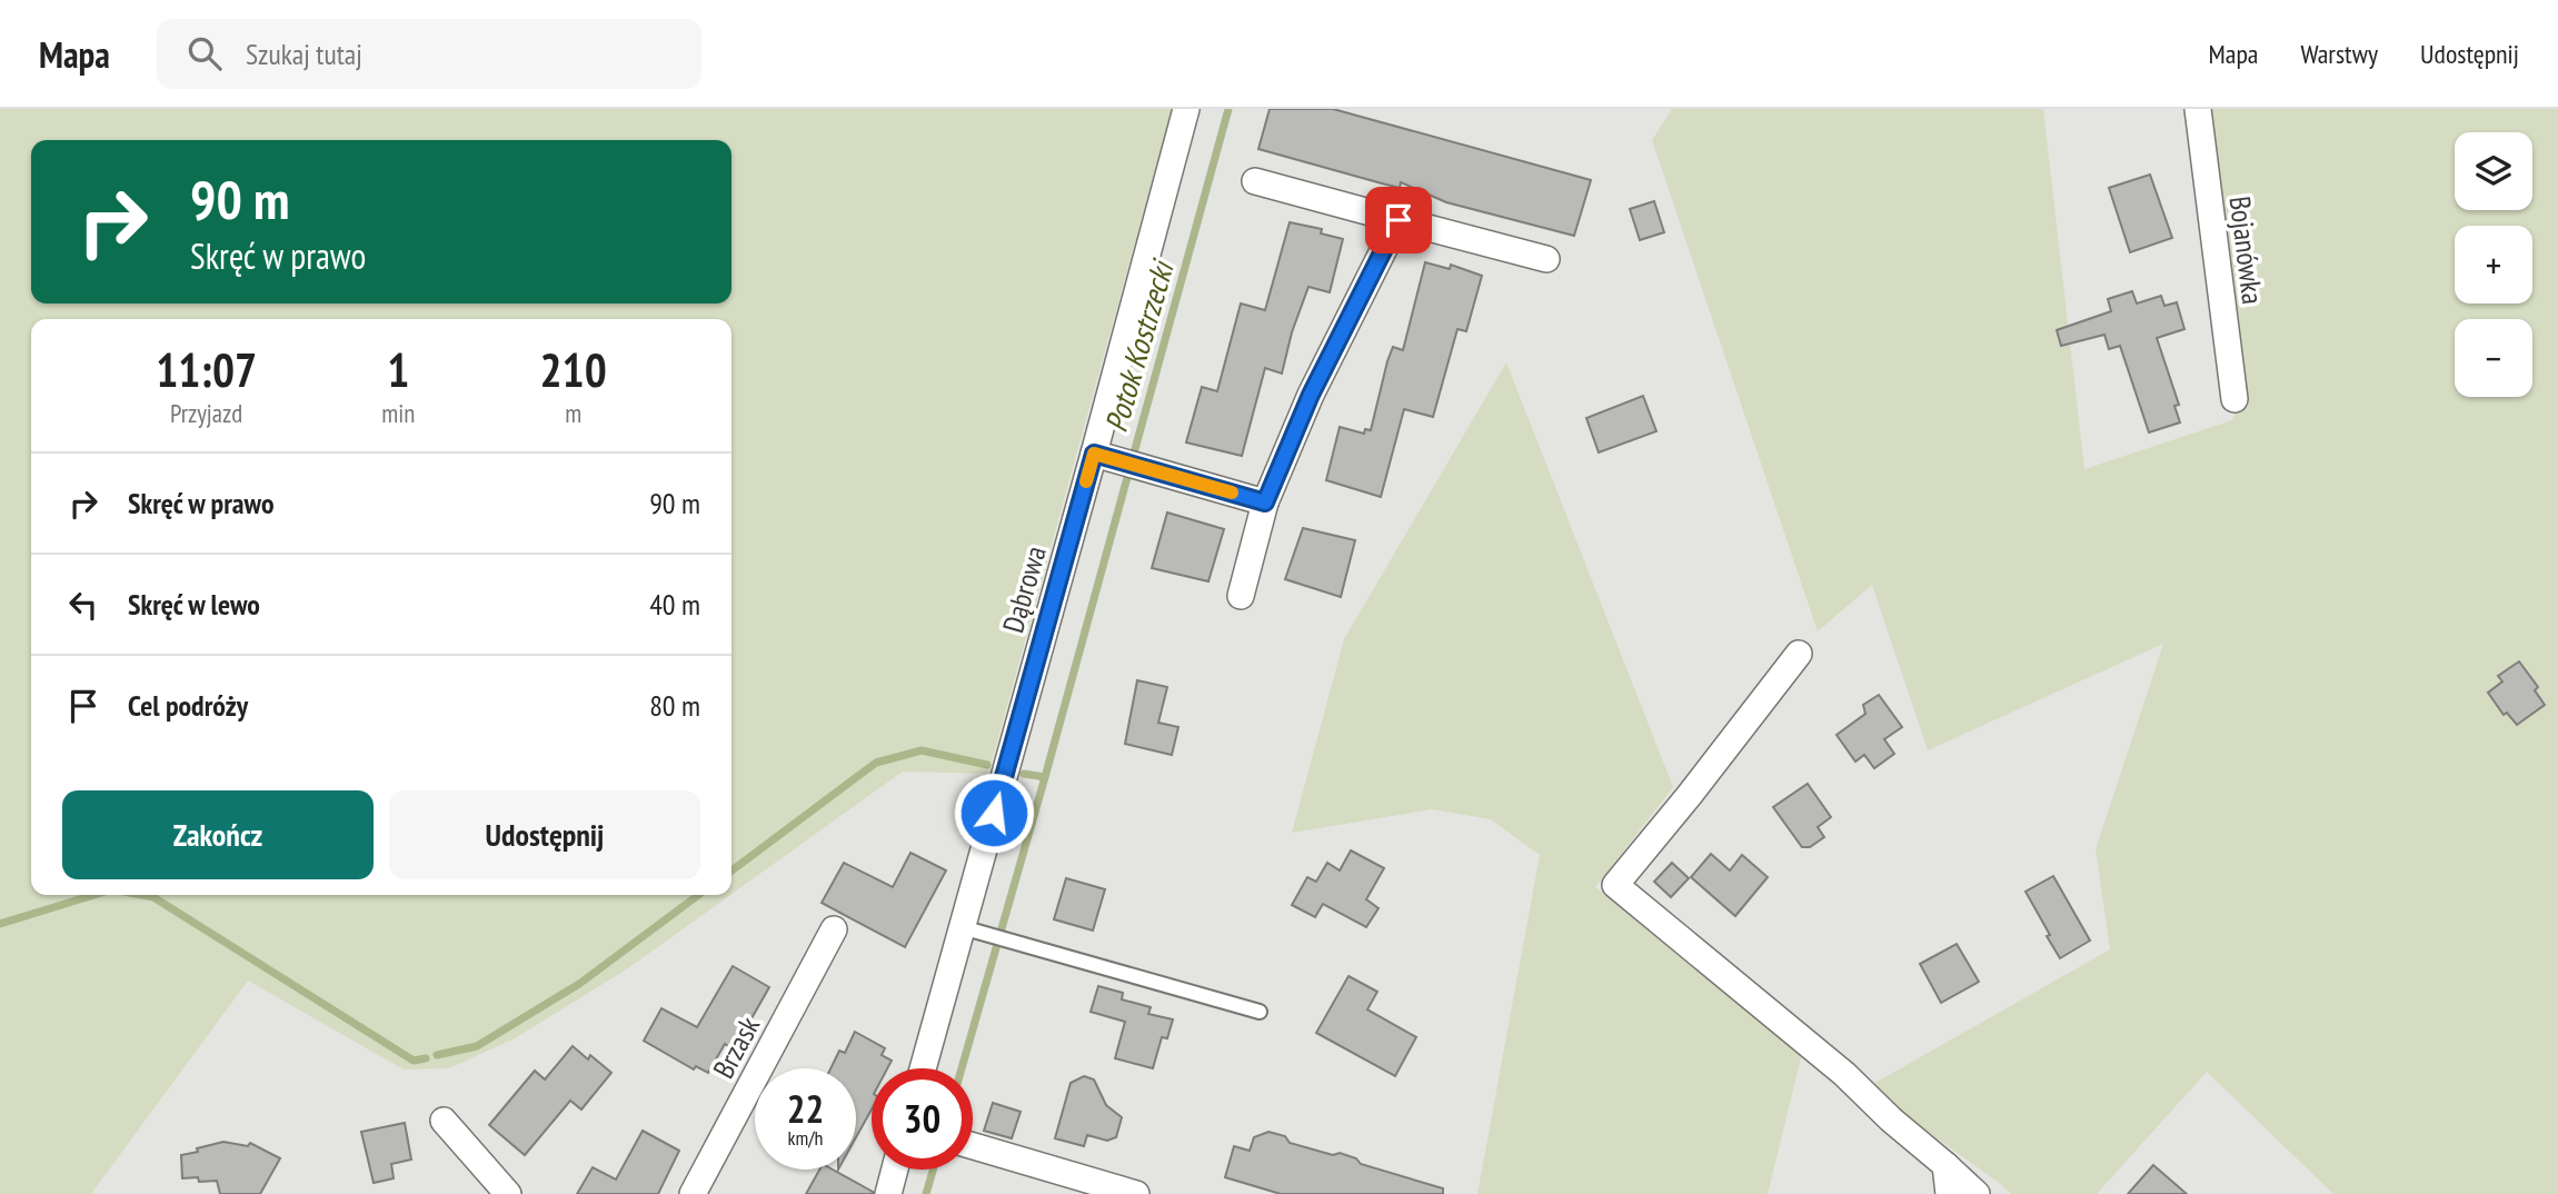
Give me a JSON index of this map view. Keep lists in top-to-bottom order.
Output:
{
  "streets": {
    "street": ["Bojanówka", "Dąbrowa", "Brzask"]
  },
  "water": ["Potok Kostrzecki"],
  "page": {
    "header": "Mapa",
    "search": "Szukaj tutaj",
    "nav": ["Mapa", "Warstwy", "Udostępnij"],
    "map_buttons": ["+", "−"],
    "turn": ["90 m", "Skręć w prawo"],
    "eta": [
      "11:07",
      "Przyjazd",
      "1",
      "min",
      "210",
      "m"
    ],
    "list": [
      {
        "name": "Skręć w prawo",
        "value": "90 m"
      },
      {
        "name": "Skręć w lewo",
        "value": "40 m"
      },
      {
        "name": "Cel podróży",
        "value": "80 m"
      }
    ],
    "buttons": ["Zakończ", "Udostępnij"],
    "speed": "22 km/h",
    "limit": "30"
  }
}
